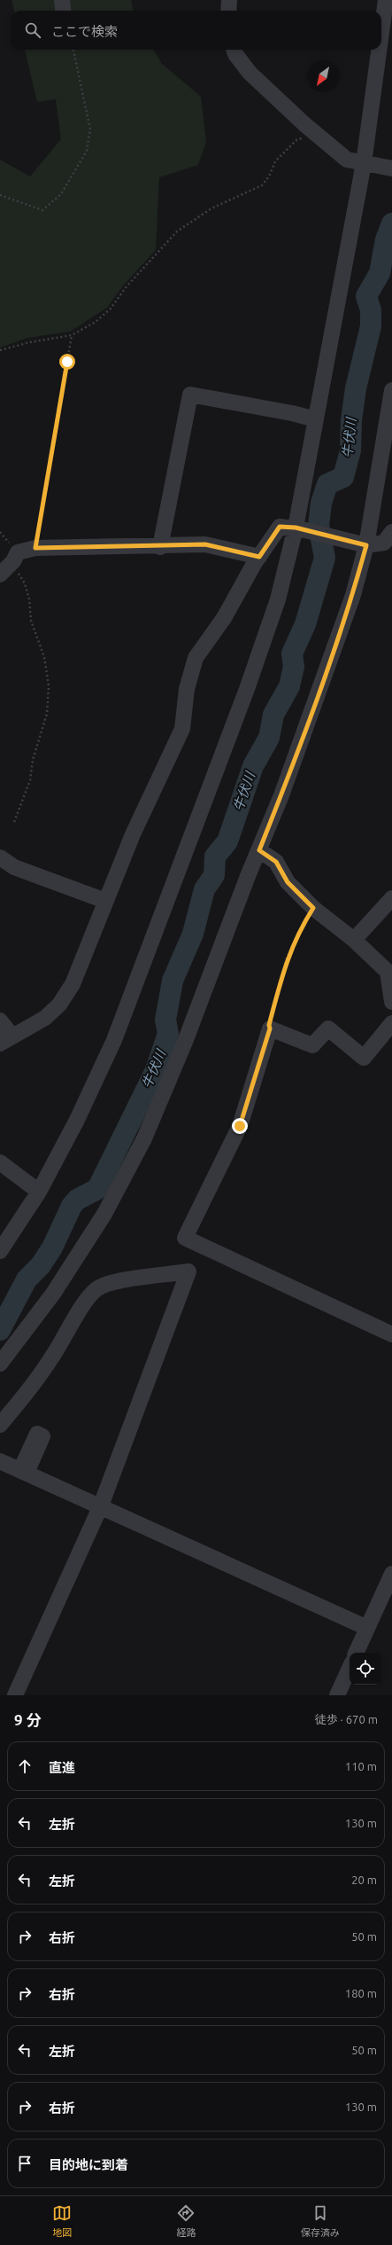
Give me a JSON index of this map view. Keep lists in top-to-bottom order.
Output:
{
  "water": ["牛伏川"],
  "north": "bottom left",
  "page": {
    "search": "ここで検索",
    "heading": ["9 分", "徒歩 · 670 m"],
    "list": [
      ["直進", "110 m"],
      ["左折", "130 m"],
      ["左折", "20 m"],
      ["右折", "50 m"],
      ["右折", "180 m"],
      ["左折", "50 m"],
      ["右折", "130 m"],
      "目的地に到着"
    ],
    "nav": ["地図", "経路", "保存済み"]
  }
}
